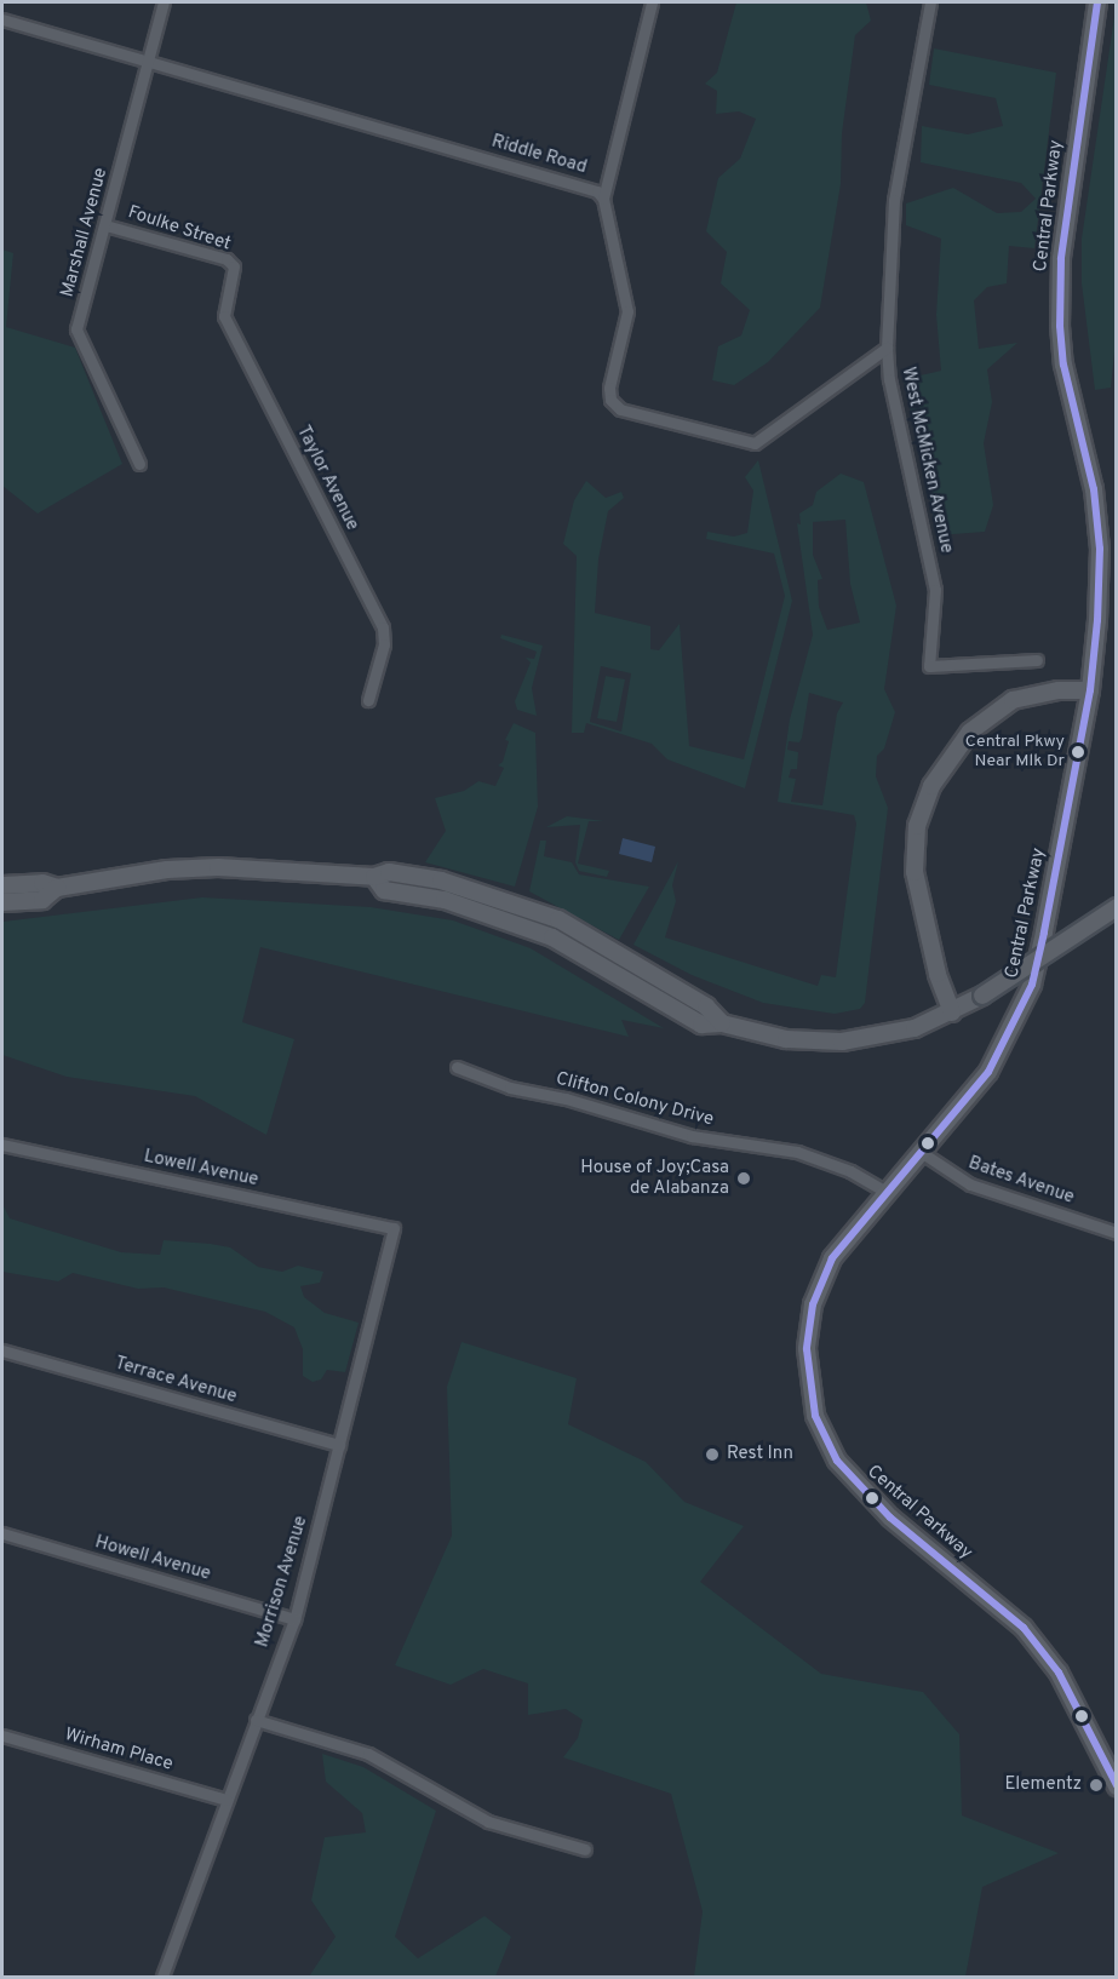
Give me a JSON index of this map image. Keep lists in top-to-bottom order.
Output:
{
  "streets": {
    "main road": ["Central Parkway"],
    "street": [
      "Riddle Road",
      "Foulke Street",
      "Marshall Avenue",
      "West McMicken Avenue",
      "Taylor Avenue",
      "Clifton Colony Drive",
      "Lowell Avenue",
      "Bates Avenue",
      "Terrace Avenue",
      "Howell Avenue",
      "Morrison Avenue",
      "Wirham Place"
    ]
  },
  "crossings": [
    ["Riddle Road", "Marshall Avenue"],
    ["Central Parkway", "Clifton Colony Drive"],
    ["Central Parkway", "Bates Avenue"],
    ["Foulke Street", "Marshall Avenue"],
    ["Foulke Street", "Taylor Avenue"],
    ["Lowell Avenue", "Morrison Avenue"],
    ["Terrace Avenue", "Morrison Avenue"],
    ["Howell Avenue", "Morrison Avenue"],
    ["Morrison Avenue", "Wirham Place"]
  ],
  "places": [
    "Central Pkwy Near Mlk Dr",
    "House of Joy;Casa de Alabanza",
    "Rest Inn",
    "Elementz"
  ]
}
